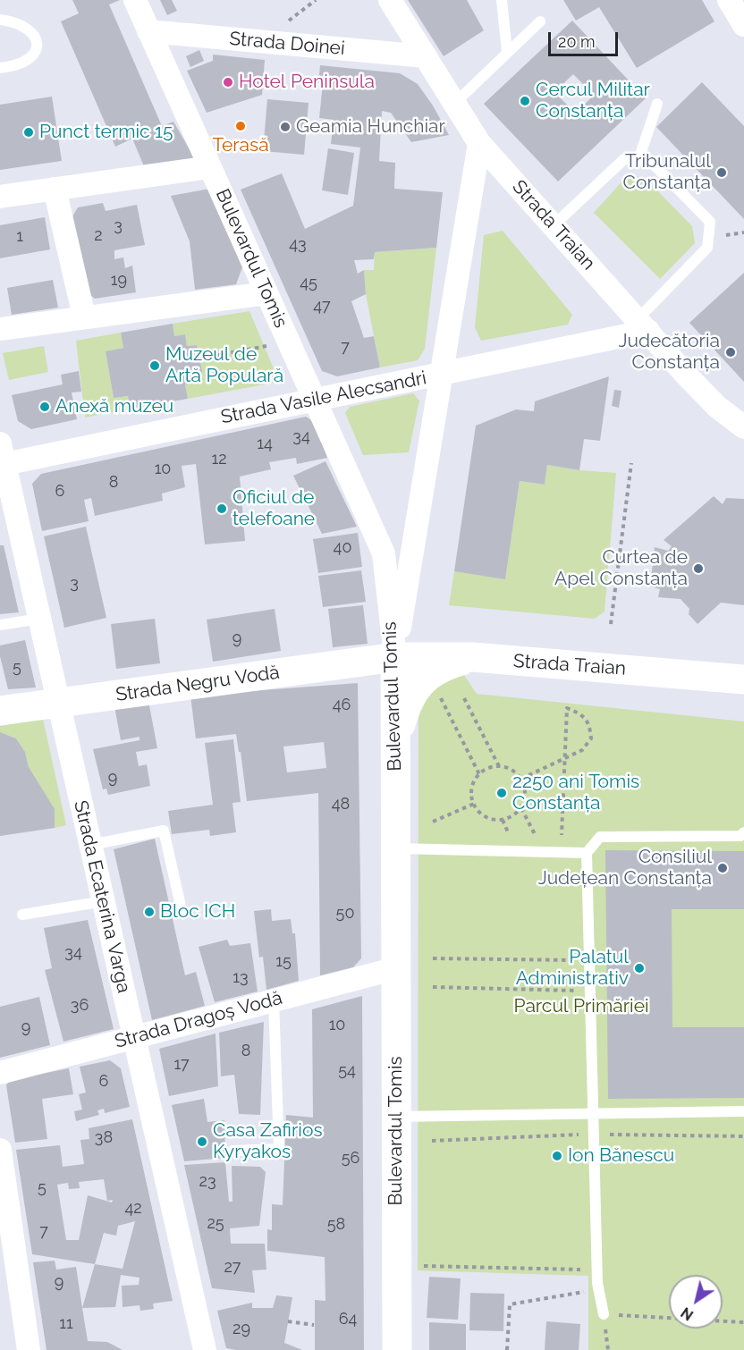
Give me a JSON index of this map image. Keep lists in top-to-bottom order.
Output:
{
  "streets": {
    "street": [
      "Strada Doinei",
      "Strada Traian",
      "Bulevardul Tomis",
      "Strada Vasile Alecsandri",
      "Strada Negru Vodă",
      "Strada Ecaterina Varga",
      "Strada Dragoș Vodă"
    ]
  },
  "crossings": [
    ["Strada Doinei", "Strada Traian"],
    ["Strada Doinei", "Bulevardul Tomis"],
    ["Strada Traian", "Bulevardul Tomis"],
    ["Strada Traian", "Strada Vasile Alecsandri"],
    ["Strada Traian", "Strada Negru Vodă"],
    ["Bulevardul Tomis", "Strada Vasile Alecsandri"],
    ["Bulevardul Tomis", "Strada Negru Vodă"],
    ["Bulevardul Tomis", "Strada Dragoș Vodă"],
    ["Strada Vasile Alecsandri", "Strada Ecaterina Varga"],
    ["Strada Negru Vodă", "Strada Ecaterina Varga"],
    ["Strada Ecaterina Varga", "Strada Dragoș Vodă"]
  ],
  "parks": ["Parcul Primăriei"],
  "places": [
    "Hotel Peninsula",
    "Cercul Militar Constanța",
    "Terasă",
    "Geamia Hunchiar",
    "Punct termic 15",
    "Tribunalul Constanța",
    "Judecătoria Constanța",
    "Muzeul de Artă Populară",
    "Anexă muzeu",
    "Oficiul de telefoane",
    "Curtea de Apel Constanța",
    "2250 ani Tomis Constanța",
    "Consiliul Județean Constanța",
    "Bloc ICH",
    "Palatul Administrativ",
    "Casa Zafirios Kyryakos",
    "Ion Bănescu"
  ],
  "house_numbers": [
    "3",
    "2",
    "1",
    "43",
    "19",
    "45",
    "47",
    "7",
    "34",
    "14",
    "12",
    "10",
    "8",
    "6",
    "40",
    "3",
    "9",
    "5",
    "46",
    "9",
    "48",
    "50",
    "34",
    "15",
    "13",
    "36",
    "10",
    "9",
    "8",
    "17",
    "54",
    "6",
    "38",
    "56",
    "23",
    "5",
    "42",
    "25",
    "58",
    "7",
    "27",
    "9",
    "64",
    "11",
    "29"
  ],
  "scale_bar": "20 m",
  "north": "bottom left"
}
